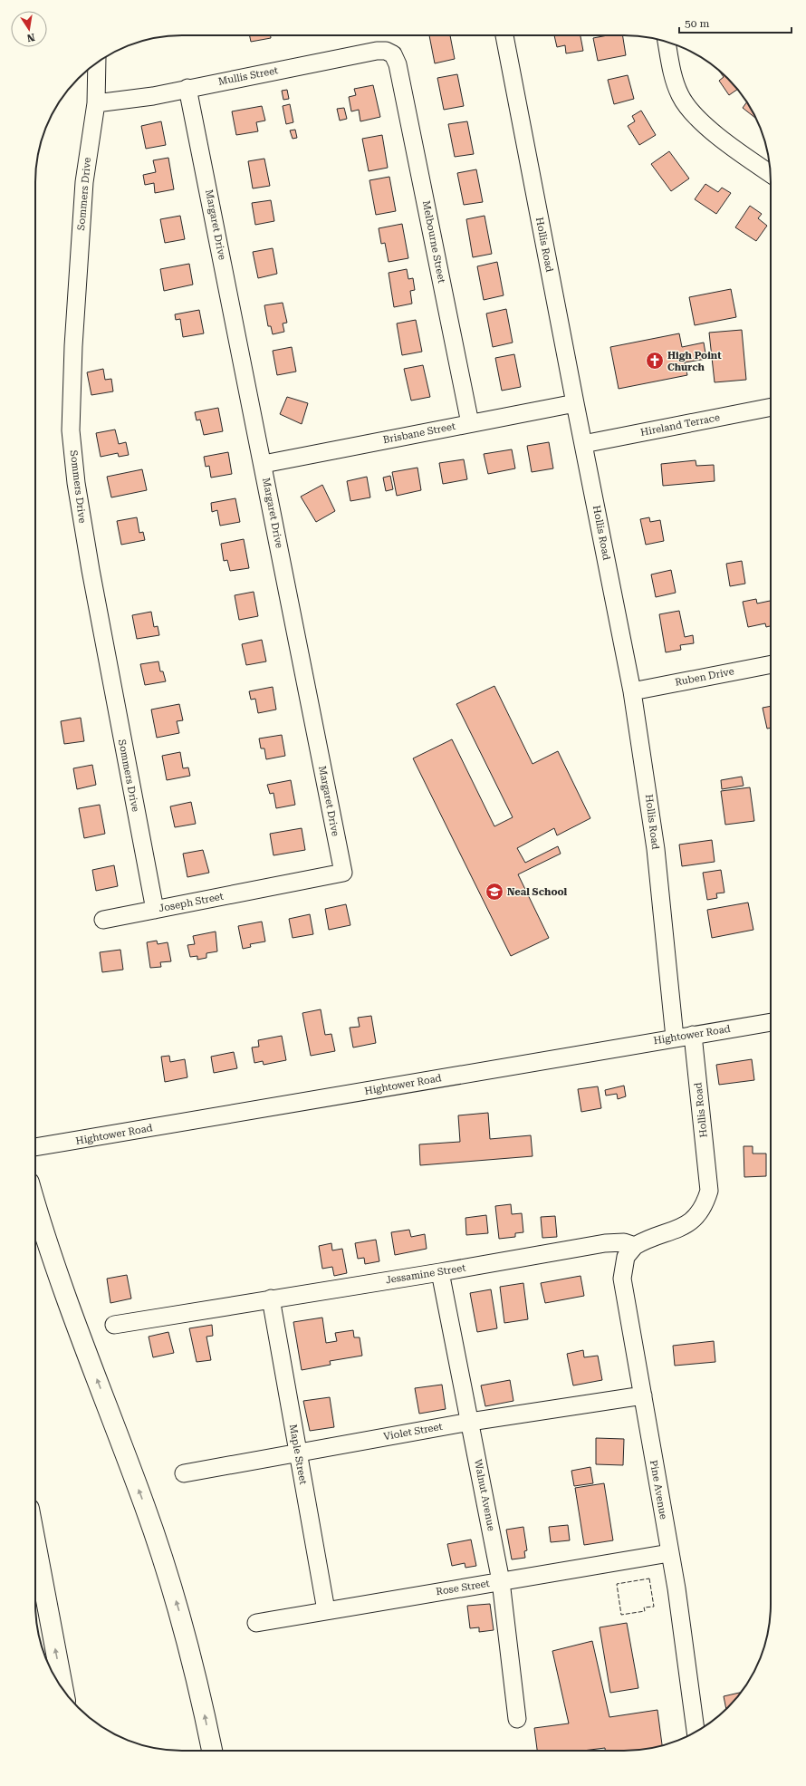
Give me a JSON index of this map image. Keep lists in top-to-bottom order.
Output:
{
  "streets": {
    "street": [
      "Mullis Street",
      "Sommers Drive",
      "Margaret Drive",
      "Melbourne Street",
      "Hollis Road",
      "Hireland Terrace",
      "Brisbane Street",
      "Ruben Drive",
      "Joseph Street",
      "Hightower Road",
      "Jessamine Street",
      "Violet Street",
      "Maple Street",
      "Pine Avenue",
      "Walnut Avenue",
      "Rose Street"
    ]
  },
  "crossings": [
    ["Mullis Street", "Sommers Drive"],
    ["Mullis Street", "Margaret Drive"],
    ["Mullis Street", "Melbourne Street"],
    ["Sommers Drive", "Joseph Street"],
    ["Margaret Drive", "Brisbane Street"],
    ["Margaret Drive", "Joseph Street"],
    ["Melbourne Street", "Brisbane Street"],
    ["Hollis Road", "Hireland Terrace"],
    ["Hollis Road", "Brisbane Street"],
    ["Hollis Road", "Ruben Drive"],
    ["Hollis Road", "Hightower Road"],
    ["Hollis Road", "Jessamine Street"],
    ["Hollis Road", "Pine Avenue"],
    ["Jessamine Street", "Maple Street"],
    ["Jessamine Street", "Pine Avenue"],
    ["Jessamine Street", "Walnut Avenue"],
    ["Violet Street", "Maple Street"],
    ["Violet Street", "Pine Avenue"],
    ["Violet Street", "Walnut Avenue"],
    ["Maple Street", "Rose Street"],
    ["Pine Avenue", "Rose Street"],
    ["Walnut Avenue", "Rose Street"]
  ],
  "places": {
    "church": ["High Point Church"],
    "school or university": ["Neal School"]
  },
  "scale_bar": "50 m",
  "north": "bottom"
}
